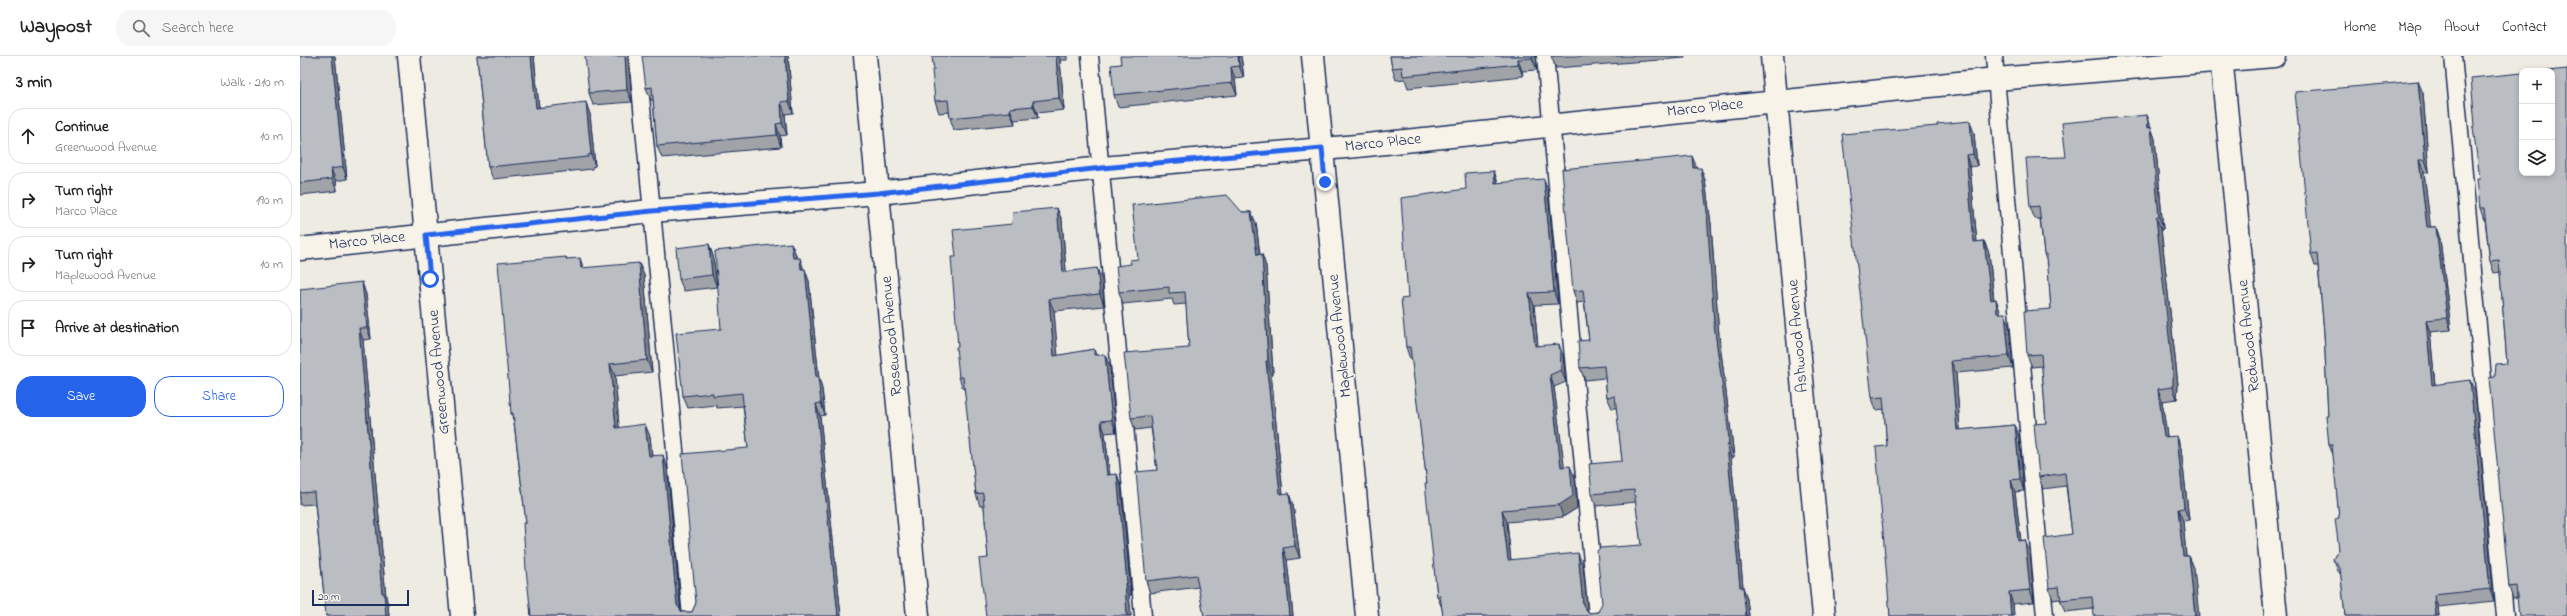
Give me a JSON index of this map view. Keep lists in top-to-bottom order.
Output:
{
  "streets": {
    "street": [
      "Marco Place",
      "Rosewood Avenue",
      "Maplewood Avenue",
      "Ashwood Avenue",
      "Redwood Avenue",
      "Greenwood Avenue"
    ]
  },
  "crossings": [
    ["Marco Place", "Rosewood Avenue"],
    ["Marco Place", "Maplewood Avenue"],
    ["Marco Place", "Ashwood Avenue"],
    ["Marco Place", "Redwood Avenue"],
    ["Marco Place", "Greenwood Avenue"]
  ],
  "scale_bar": "20 m",
  "page": {
    "header": "Waypost",
    "search": "Search here",
    "nav": [
      "Home",
      "Map",
      "About",
      "Contact"
    ],
    "heading": ["3 min", "Walk · 210 m"],
    "map_buttons": ["+", "−"],
    "list": [
      ["Continue", "Greenwood Avenue", "10 m"],
      ["Turn right", "Marco Place", "190 m"],
      ["Turn right", "Maplewood Avenue", "10 m"],
      "Arrive at destination"
    ],
    "buttons": ["Save", "Share"],
    "scale": "20 m"
  }
}
